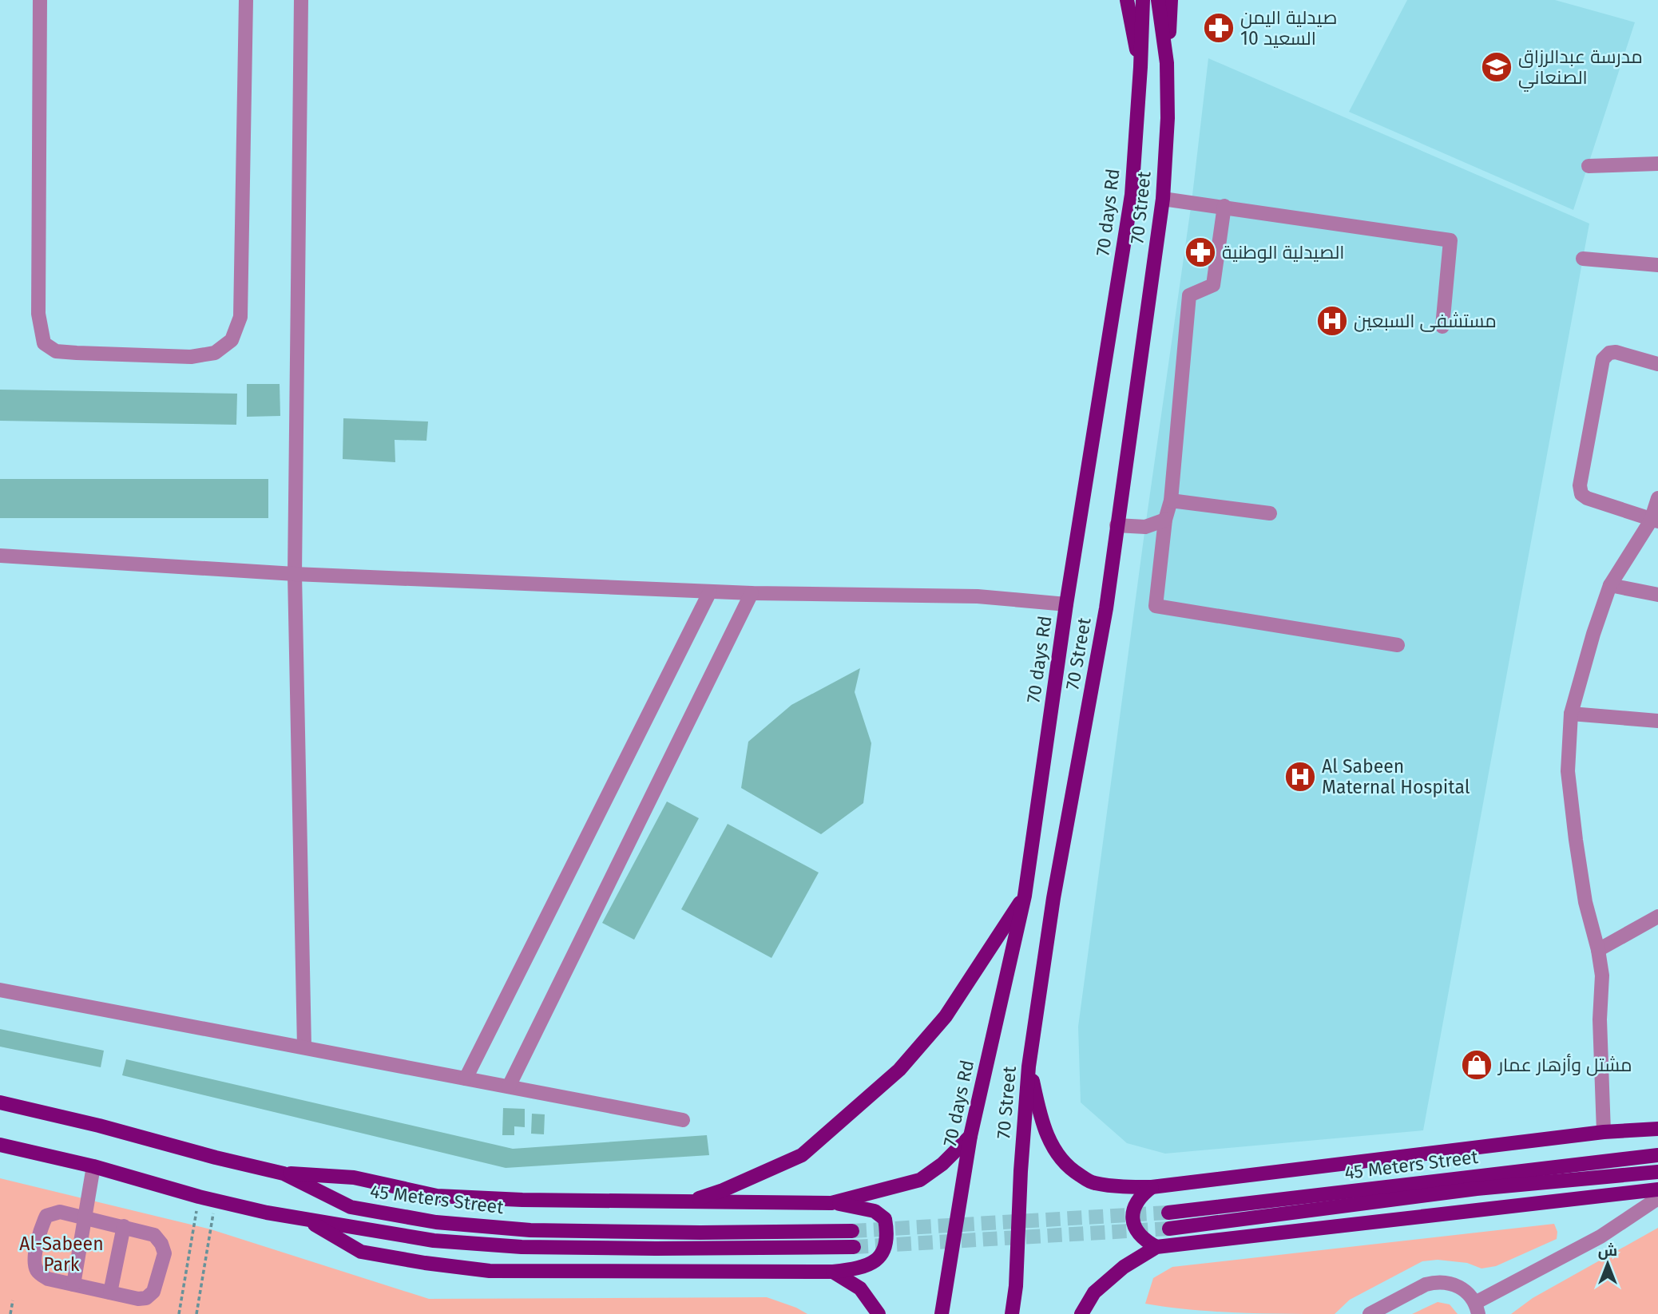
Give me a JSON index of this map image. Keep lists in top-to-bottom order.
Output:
{
  "streets": {
    "main road": ["70 Street", "70 days Rd", "45 Meters Street"]
  },
  "parks": ["Al-Sabeen Park"],
  "places": {
    "pharmacy": ["صيدلية اليمن السعيد 10", "الصيدلية الوطنية"],
    "school or university": ["مدرسة عبدالرزاق الصنعاني"],
    "hospital": ["مستشفى السبعين", "Al Sabeen Maternal Hospital"],
    "shop": ["مشتل وأزهار عمار"]
  },
  "north": "top"
}
